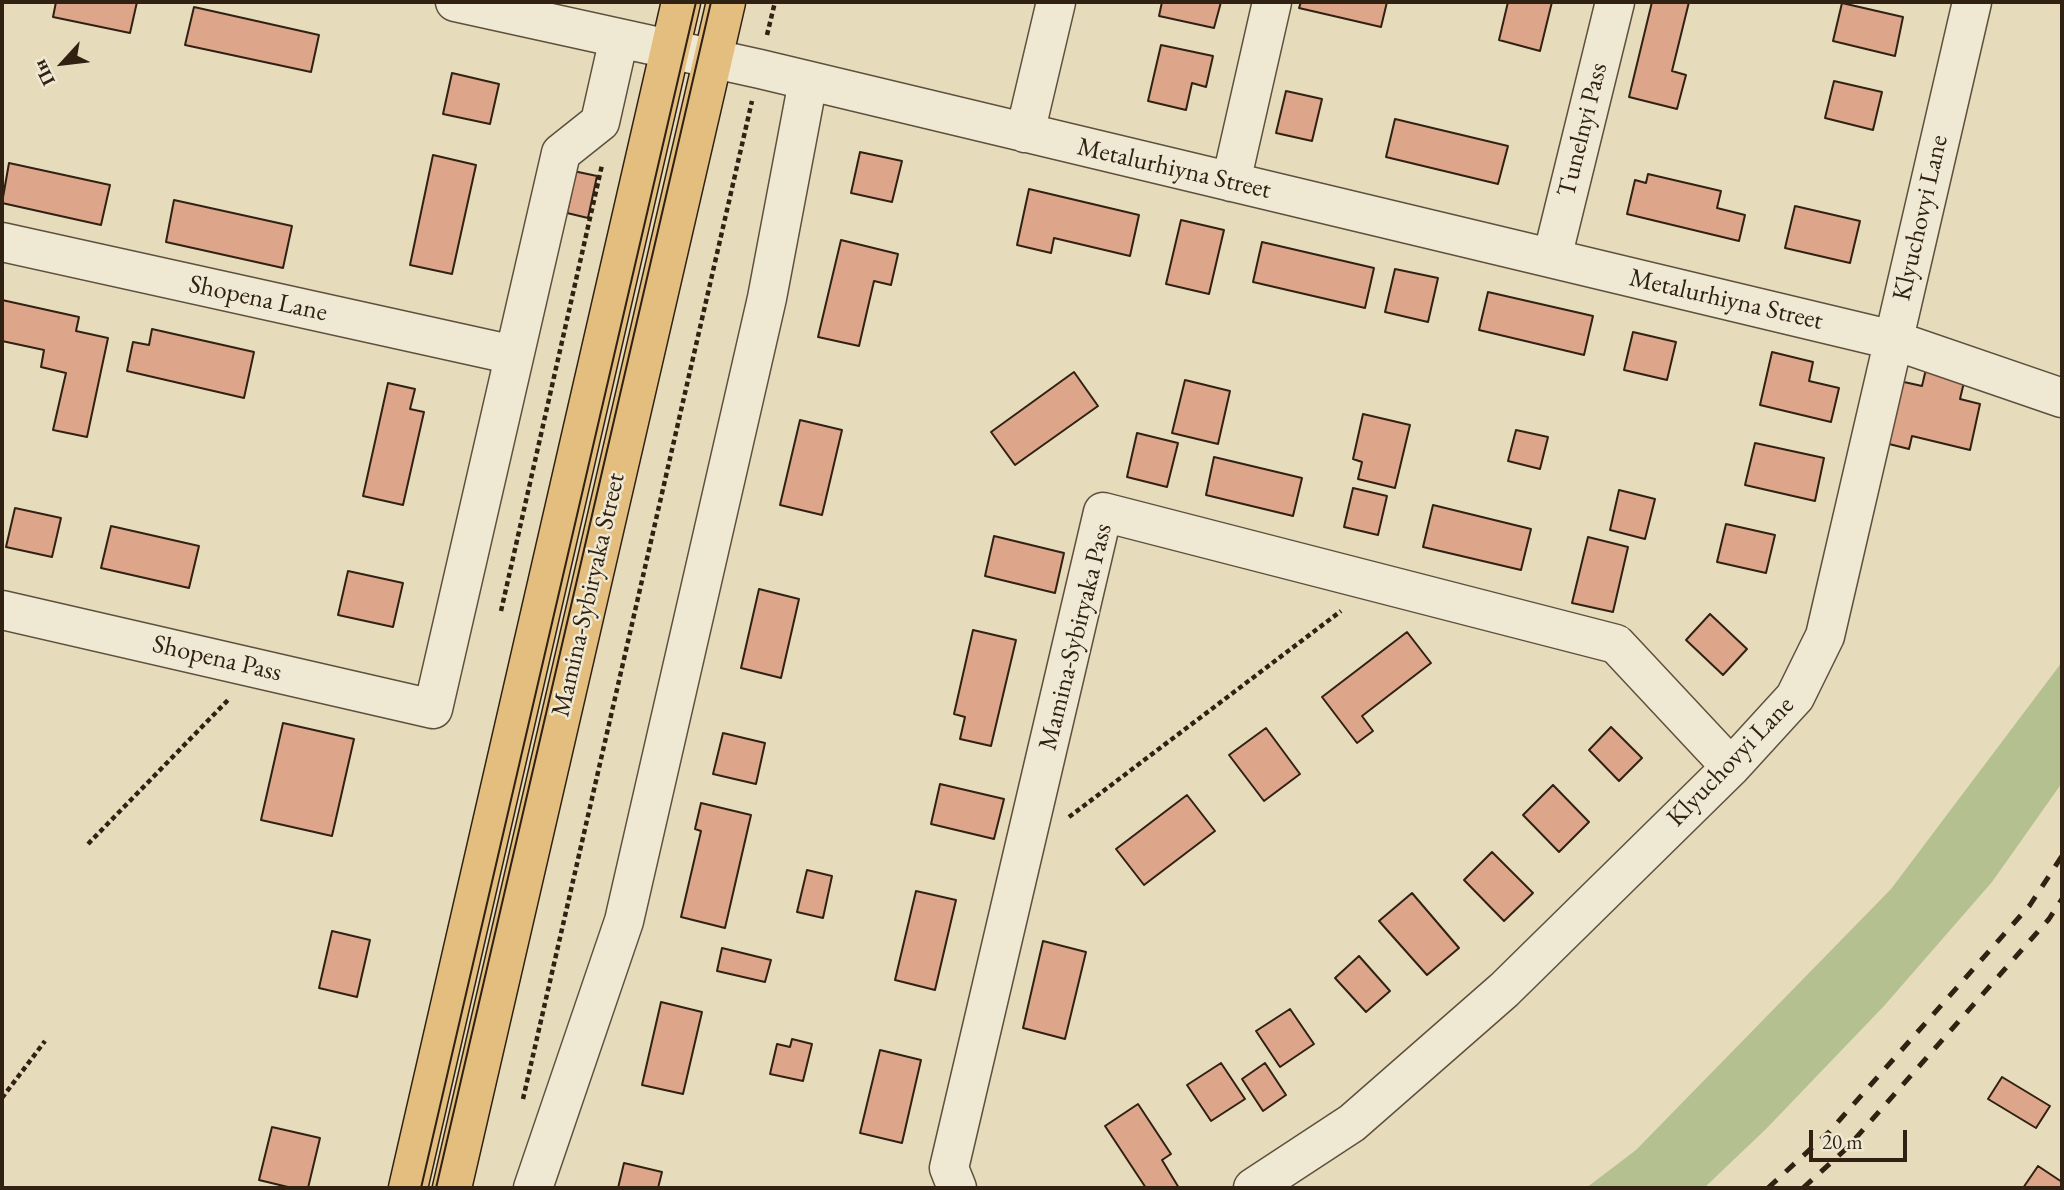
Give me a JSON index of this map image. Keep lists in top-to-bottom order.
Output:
{
  "streets": {
    "main road": ["Mamina-Sybiryaka Street"],
    "street": [
      "Tunelnyi Pass",
      "Metalurhiyna Street",
      "Klyuchovyi Lane",
      "Shopena Lane",
      "Mamina-Sybiryaka Pass",
      "Shopena Pass"
    ]
  },
  "crossings": [
    ["Tunelnyi Pass", "Metalurhiyna Street"],
    ["Metalurhiyna Street", "Klyuchovyi Lane"],
    ["Metalurhiyna Street", "Mamina-Sybiryaka Street"],
    ["Klyuchovyi Lane", "Mamina-Sybiryaka Pass"],
    ["Shopena Lane", "Shopena Pass"]
  ],
  "scale_bar": "20 m",
  "north": "bottom left"
}
